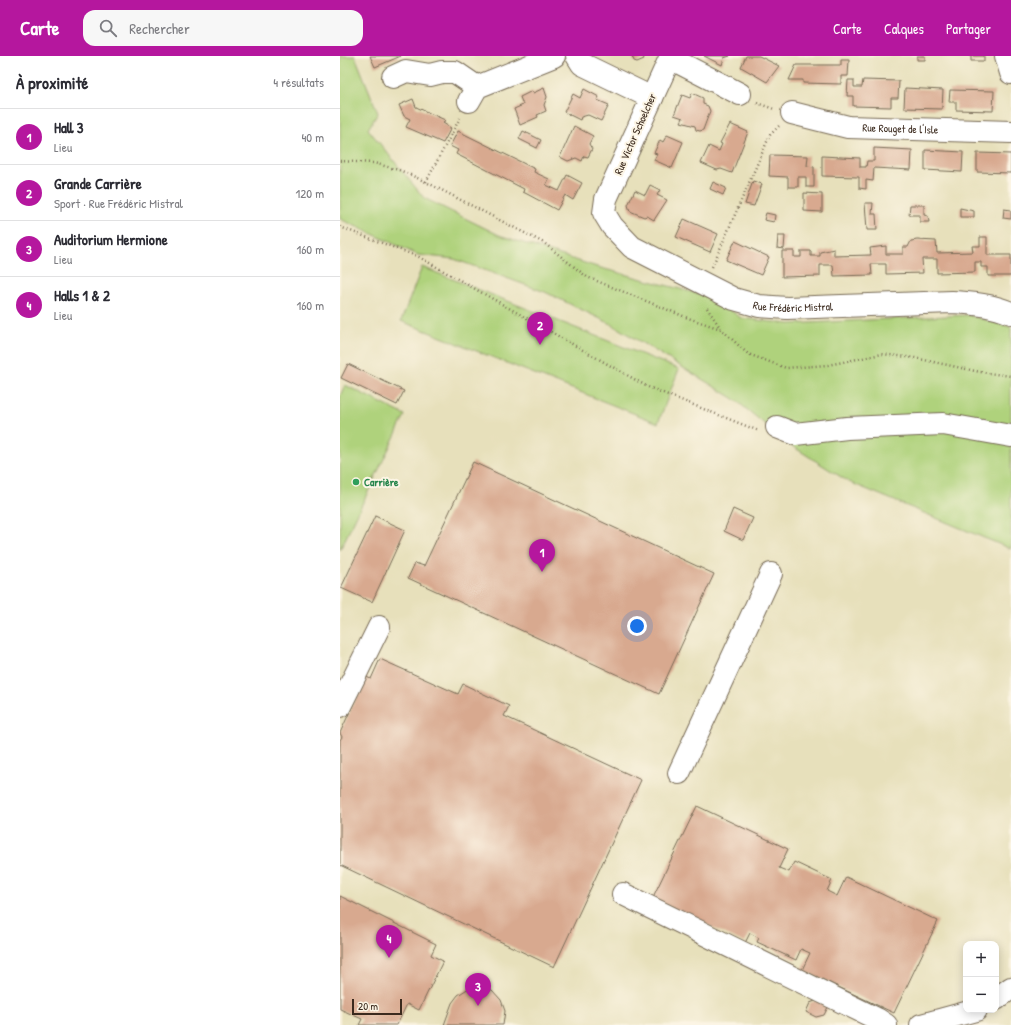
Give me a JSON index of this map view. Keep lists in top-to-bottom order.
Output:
{
  "streets": {
    "street": ["Rue Rouget de l'Isle", "Rue Victor Schoelcher", "Rue Frédéric Mistral"]
  },
  "crossings": [
    ["Rue Victor Schoelcher", "Rue Frédéric Mistral"]
  ],
  "places": ["Carrière"],
  "scale_bar": "20 m",
  "page": {
    "header": "Carte",
    "search": "Rechercher",
    "nav": ["Carte", "Calques", "Partager"],
    "heading": ["À proximité", "4 résultats"],
    "list": [
      {
        "mark": "1",
        "name": "Hall 3",
        "note": "Lieu",
        "value": "40 m"
      },
      {
        "mark": "2",
        "name": "Grande Carrière",
        "note": "Sport · Rue Frédéric Mistral",
        "value": "120 m"
      },
      {
        "mark": "3",
        "name": "Auditorium Hermione",
        "note": "Lieu",
        "value": "160 m"
      },
      {
        "mark": "4",
        "name": "Halls 1 & 2",
        "note": "Lieu",
        "value": "160 m"
      }
    ],
    "pins": [
      "2",
      "1",
      "4",
      "3"
    ],
    "map_buttons": ["+", "−"],
    "scale": "20 m"
  }
}
